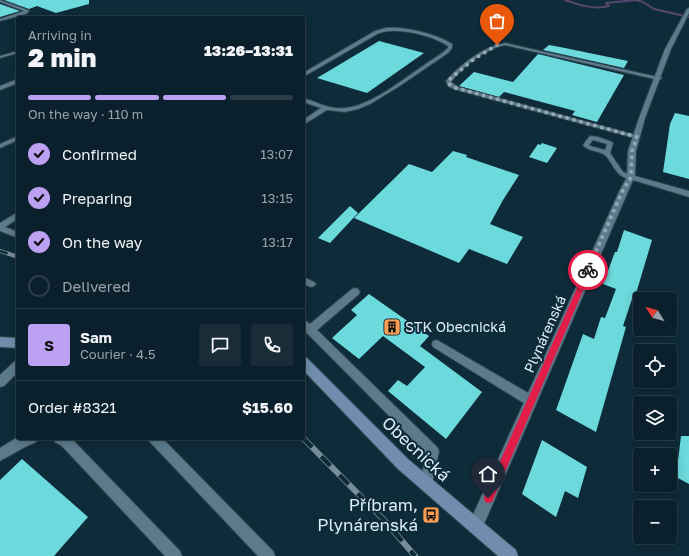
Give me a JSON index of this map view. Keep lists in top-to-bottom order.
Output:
{
  "streets": {
    "street": ["Plynárenská", "Obecnická"]
  },
  "crossings": [
    ["Plynárenská", "Obecnická"]
  ],
  "places": {
    "building": ["STK Obecnická"],
    "bus stop": ["Příbram, Plynárenská"]
  },
  "north": "top left",
  "page": {
    "heading": ["2 min", "Arriving in", "13:26–13:31"],
    "panel": [
      "Sam",
      "Courier · 4.5",
      "Order #8321",
      "$15.60"
    ],
    "bar": "On the way · 110 m",
    "list": [
      ["Confirmed", "13:07"],
      ["Preparing", "13:15"],
      ["On the way", "13:17"],
      "Delivered"
    ],
    "map_buttons": ["+", "−"],
    "round": "S"
  }
}
